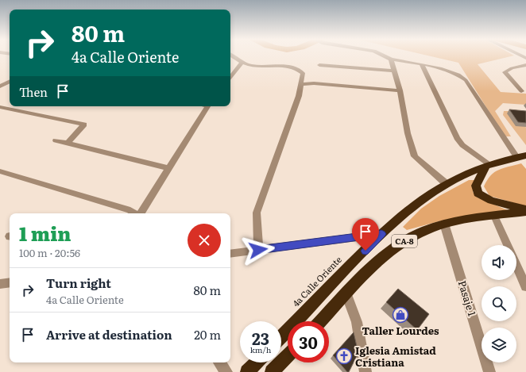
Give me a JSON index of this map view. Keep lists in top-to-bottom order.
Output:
{
  "streets": {
    "highway": ["CA-8", "4a Calle Oriente"],
    "street": ["Pasaje 1"]
  },
  "crossings": [
    ["CA-8", "Pasaje 1"]
  ],
  "places": {
    "shop": ["Taller Lourdes"],
    "church": ["Iglesia Amistad Cristiana"]
  },
  "page": {
    "turn": ["80 m", "4a Calle Oriente"],
    "then": "Then",
    "heading": ["1 min", "100 m · 20:56"],
    "list": [
      {
        "name": "Turn right",
        "note": "4a Calle Oriente",
        "value": "80 m"
      },
      {
        "name": "Arrive at destination",
        "value": "20 m"
      }
    ],
    "speed": "23 km/h",
    "limit": "30"
  }
}
